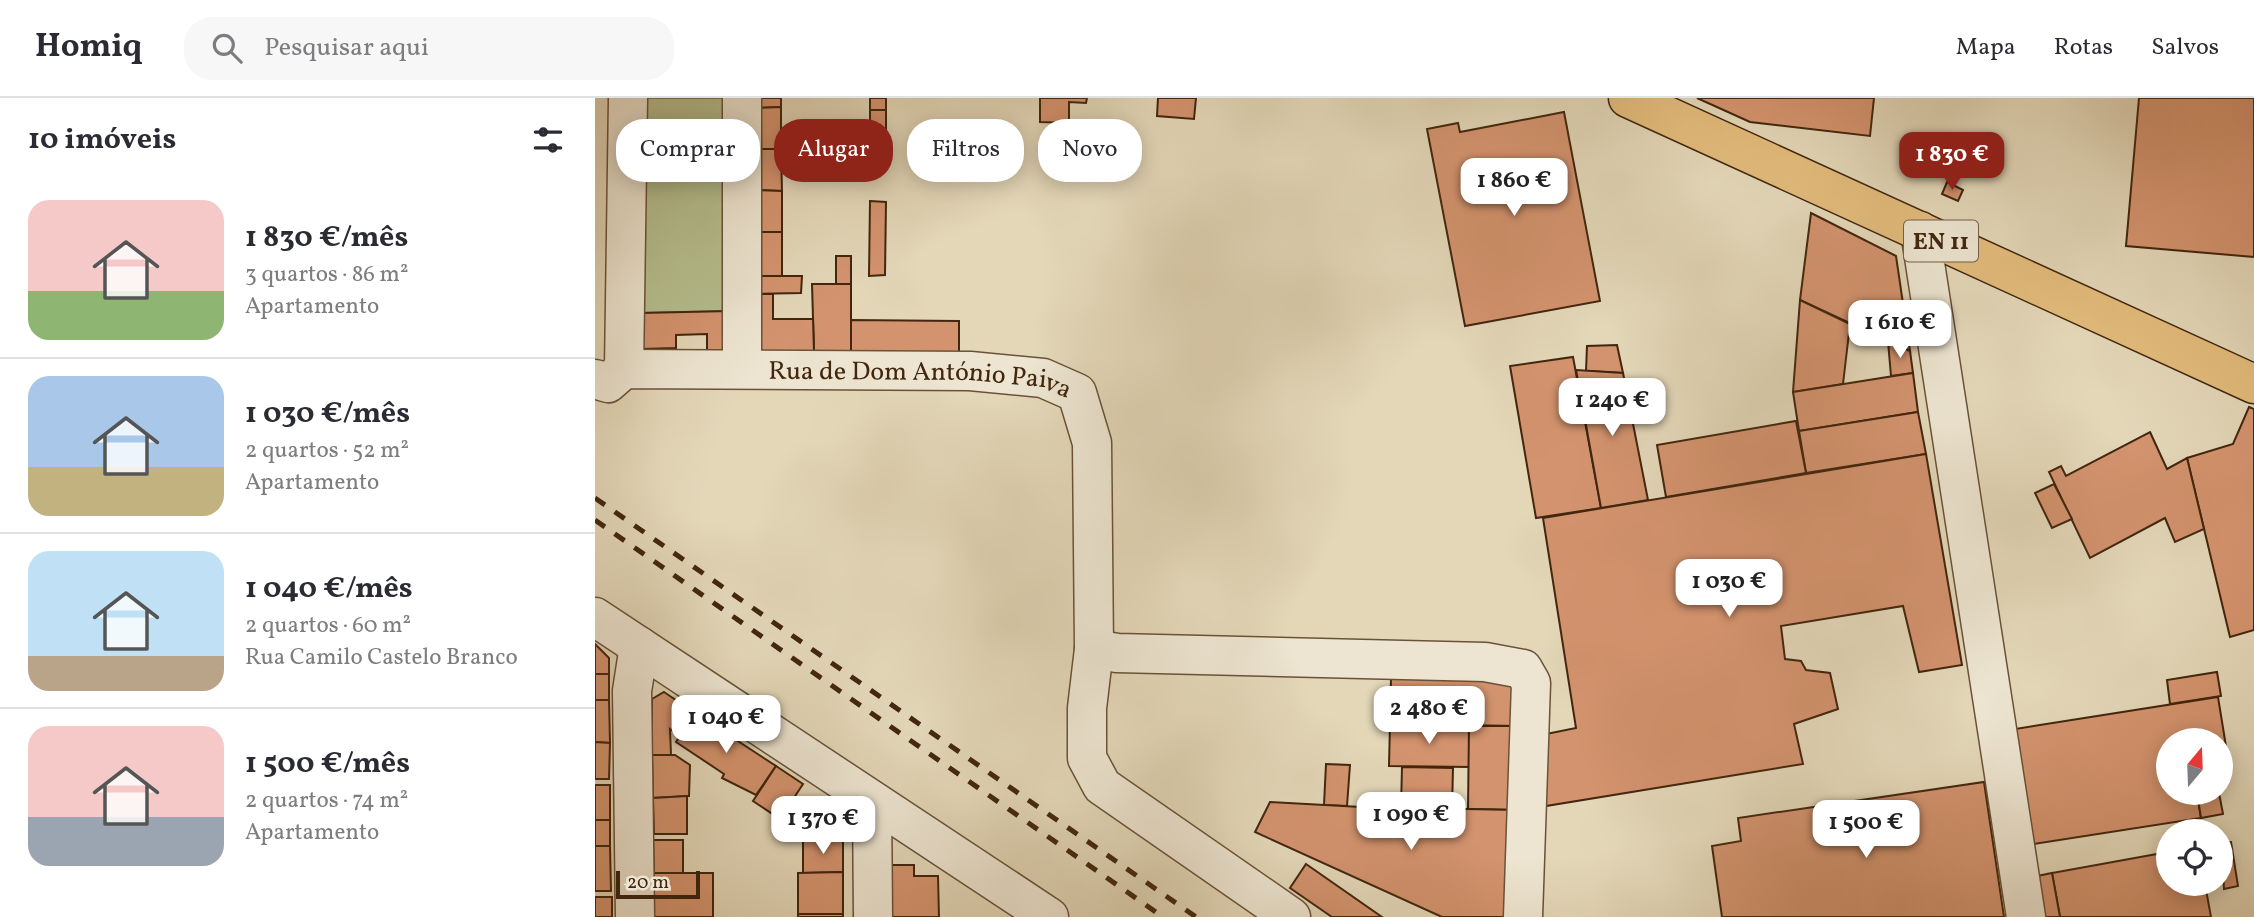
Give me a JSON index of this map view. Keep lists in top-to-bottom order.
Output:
{
  "streets": {
    "main road": ["EN 11"],
    "street": ["Rua de Dom António Paiva"]
  },
  "scale_bar": "20 m",
  "north": "top",
  "page": {
    "header": "Homiq",
    "search": "Pesquisar aqui",
    "nav": ["Mapa", "Rotas", "Salvos"],
    "heading": "10 imóveis",
    "chip": [
      "Comprar",
      "Alugar",
      "Filtros",
      "Novo"
    ],
    "price": [
      "1 830 €",
      "1 860 €",
      "1 610 €",
      "1 240 €",
      "1 030 €",
      "2 480 €",
      "1 040 €",
      "1 090 €",
      "1 370 €",
      "1 500 €"
    ],
    "list": [
      {
        "name": "1 830 €/mês",
        "note": "3 quartos · 86 m² · Apartamento"
      },
      {
        "name": "1 030 €/mês",
        "note": "2 quartos · 52 m² · Apartamento"
      },
      {
        "name": "1 040 €/mês",
        "note": "2 quartos · 60 m² · Rua Camilo Castelo Branco"
      },
      {
        "name": "1 500 €/mês",
        "note": "2 quartos · 74 m² · Apartamento"
      }
    ],
    "scale": "20 m"
  }
}
